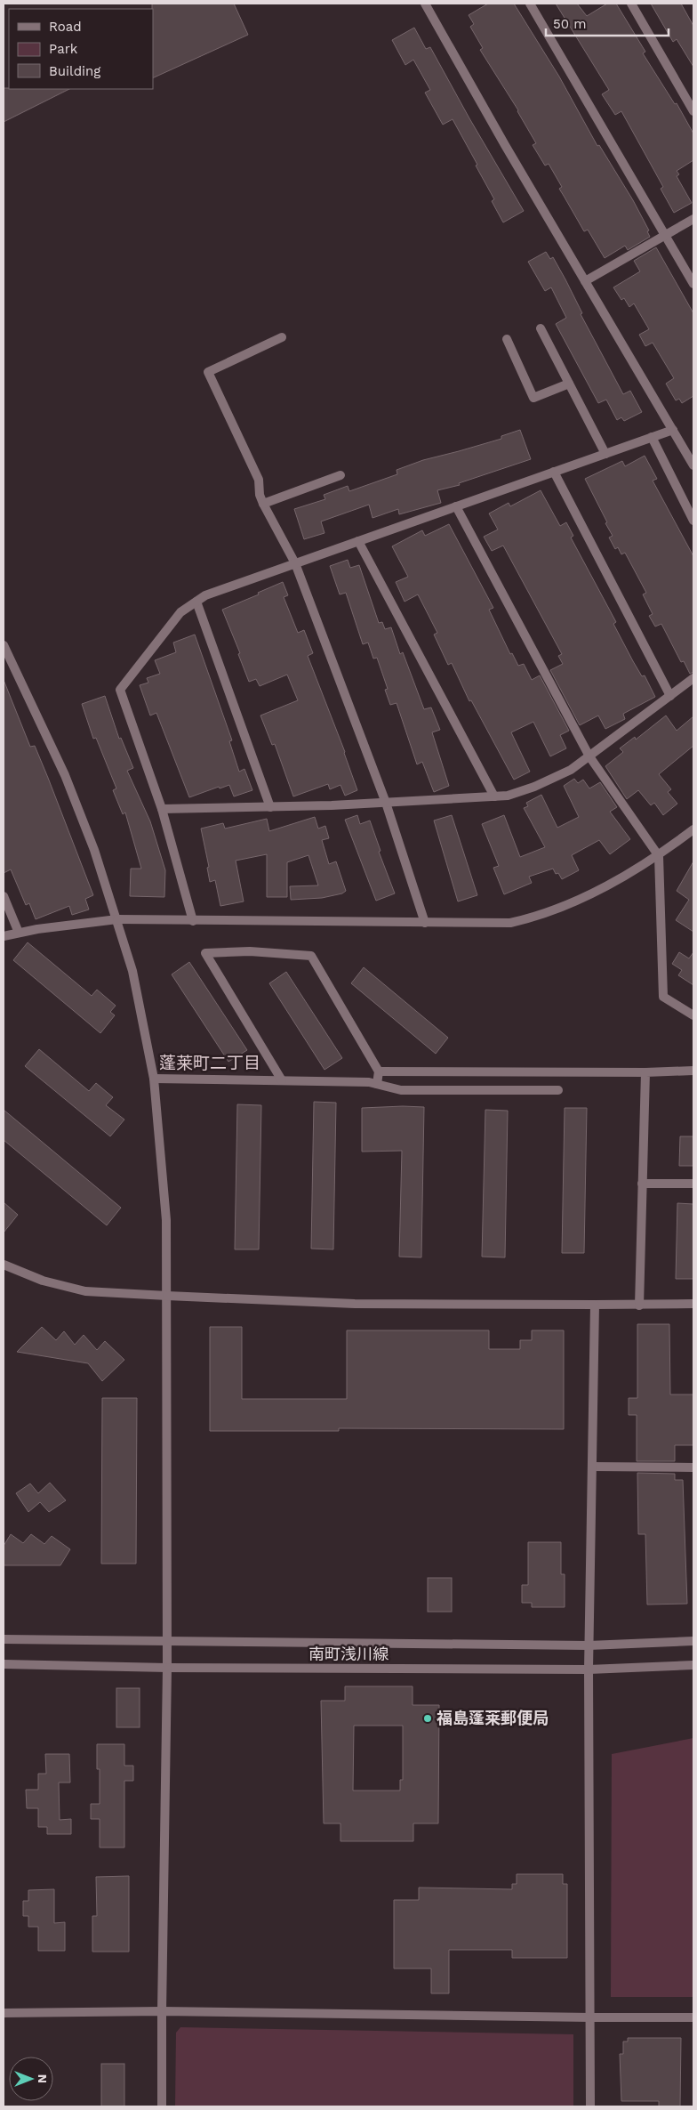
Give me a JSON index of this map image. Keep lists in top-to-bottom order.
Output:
{
  "streets": {
    "street": ["南町浅川線"]
  },
  "districts": ["蓬莱町二丁目"],
  "places": ["福島蓬莱郵便局"],
  "legend": ["Road", "Park", "Building"],
  "scale_bar": "50 m",
  "north": "right"
}
